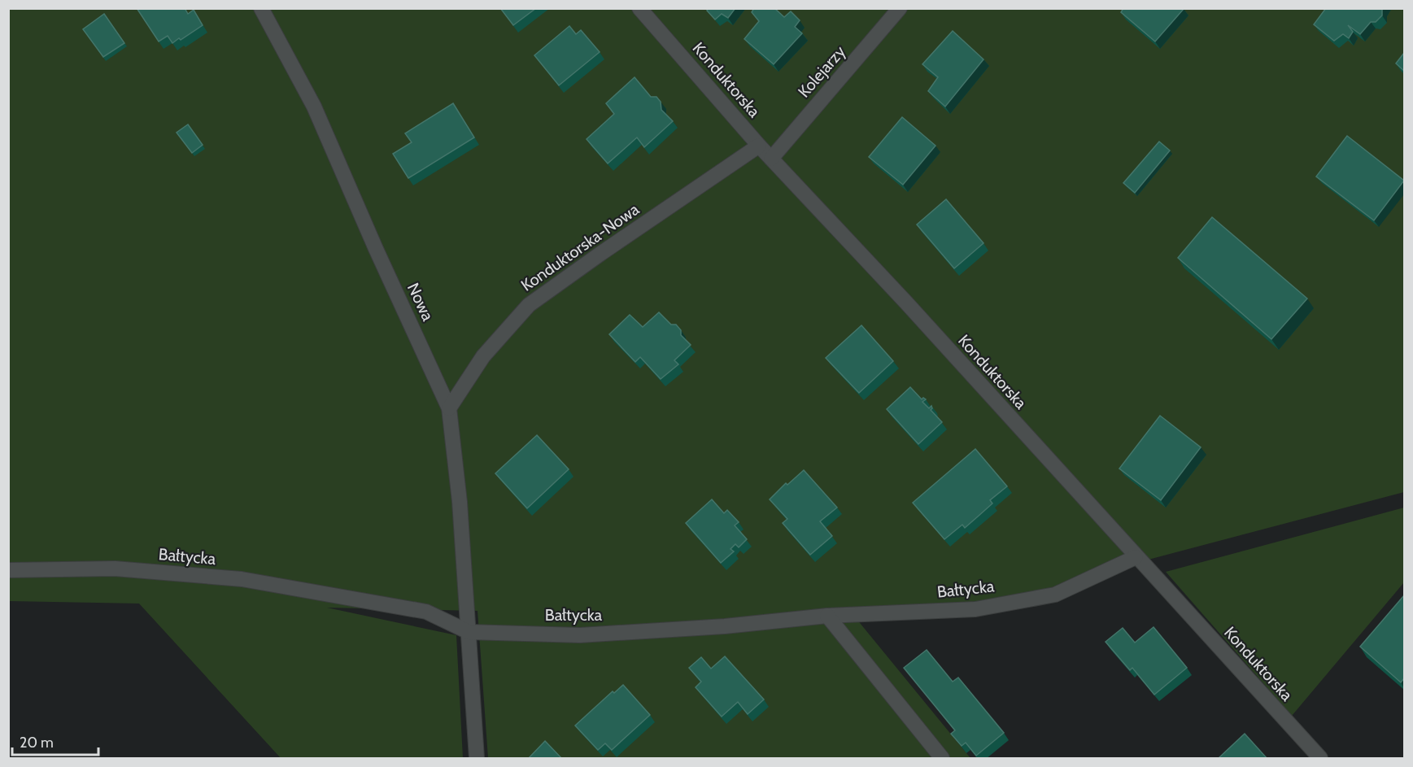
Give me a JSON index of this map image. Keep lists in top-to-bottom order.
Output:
{
  "streets": {
    "street": [
      "Kolejarzy",
      "Konduktorska",
      "Konduktorska-Nowa",
      "Nowa",
      "Bałtycka"
    ]
  },
  "crossings": [
    ["Kolejarzy", "Konduktorska"],
    ["Konduktorska", "Konduktorska-Nowa"],
    ["Konduktorska", "Bałtycka"],
    ["Konduktorska-Nowa", "Nowa"],
    ["Nowa", "Bałtycka"]
  ],
  "scale_bar": "20 m"
}
